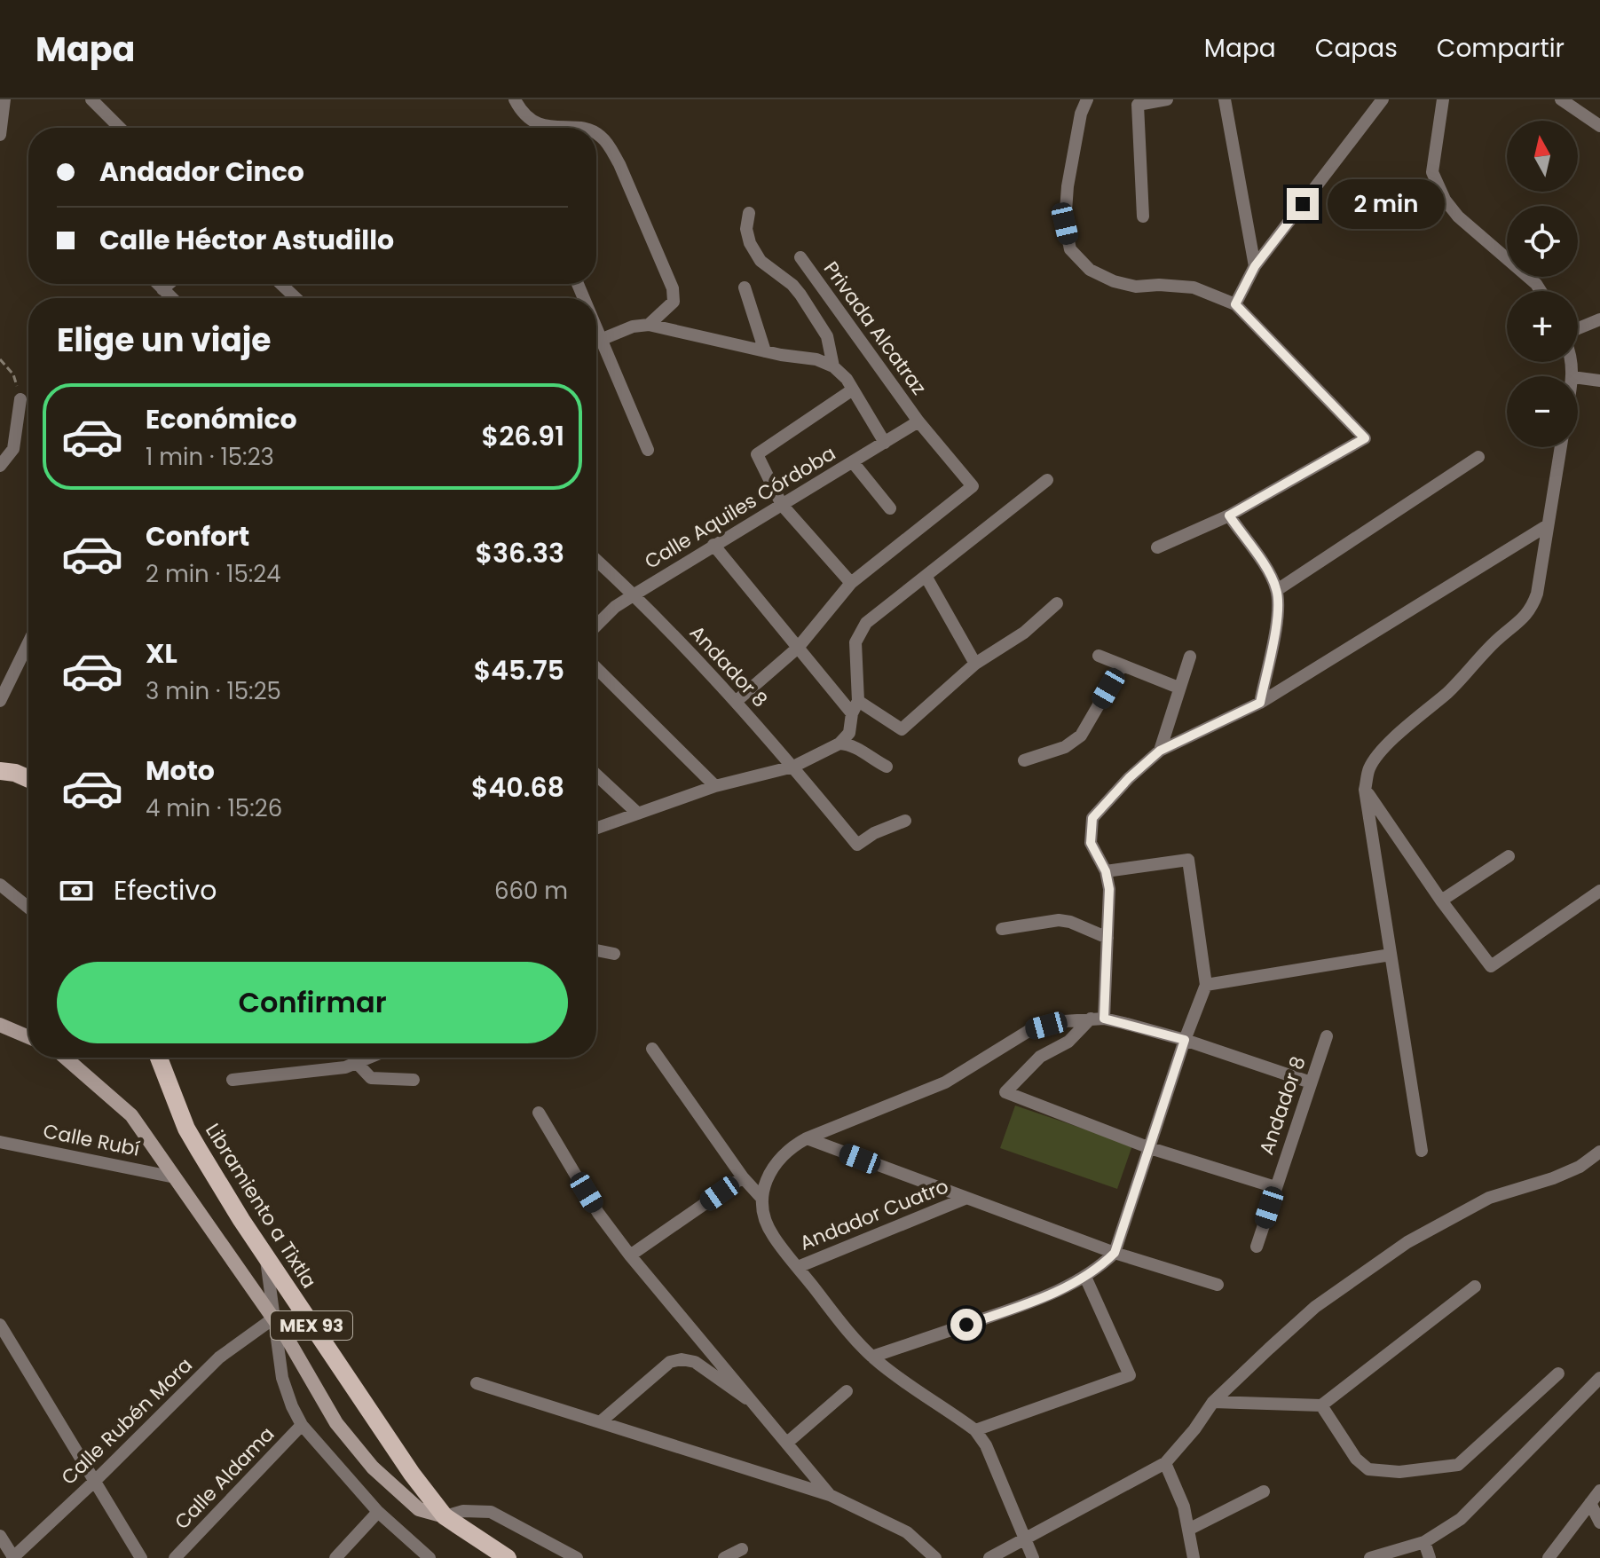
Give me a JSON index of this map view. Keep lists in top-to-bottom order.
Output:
{
  "streets": {
    "main road": ["Libramiento a Tixtla", "MEX 93"],
    "street": [
      "Privada Alcatraz",
      "Calle Aquiles Córdoba",
      "Andador 8",
      "Calle Rubí",
      "Andador Cuatro",
      "Calle Rubén Mora",
      "Calle Aldama"
    ]
  },
  "crossings": [
    ["Privada Alcatraz", "Calle Aquiles Córdoba"],
    ["Calle Aquiles Córdoba", "Andador 8"],
    ["Calle Rubí", "MEX 93"],
    ["Libramiento a Tixtla", "MEX 93"],
    ["MEX 93", "Calle Rubén Mora"]
  ],
  "north": "top",
  "page": {
    "header": "Mapa",
    "nav": ["Mapa", "Capas", "Compartir"],
    "map_buttons": ["+", "−"],
    "banner": ["Andador Cinco", "Calle Héctor Astudillo"],
    "bubble": "2 min",
    "heading": "Elige un viaje",
    "list": [
      {
        "name": "Económico",
        "note": "1 min · 15:23",
        "value": "$26.91"
      },
      {
        "name": "Confort",
        "note": "2 min · 15:24",
        "value": "$36.33"
      },
      {
        "name": "XL",
        "note": "3 min · 15:25",
        "value": "$45.75"
      },
      {
        "name": "Moto",
        "note": "4 min · 15:26",
        "value": "$40.68"
      }
    ],
    "pay": ["Efectivo", "660 m"],
    "buttons": "Confirmar"
  }
}
